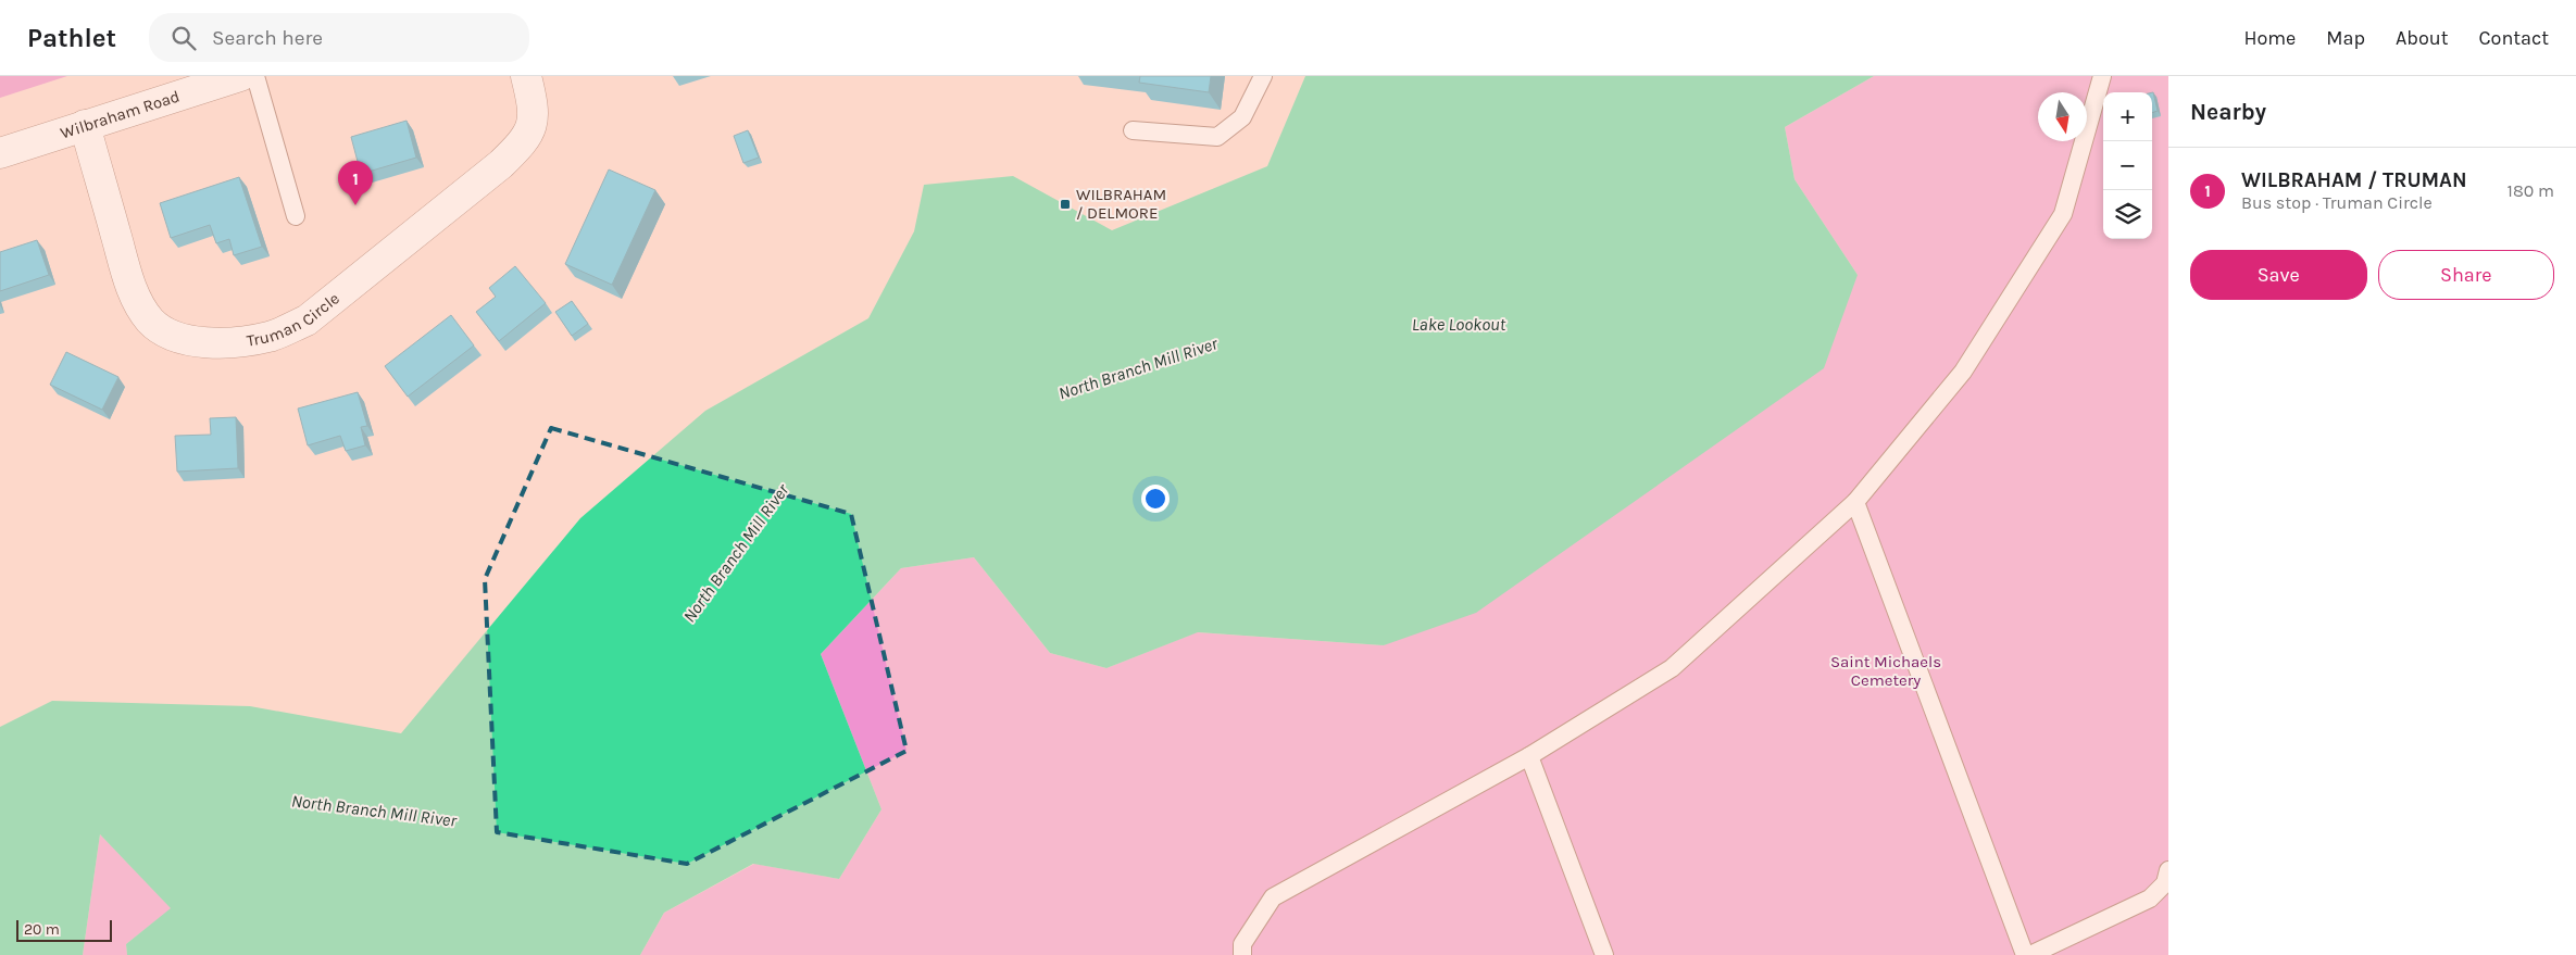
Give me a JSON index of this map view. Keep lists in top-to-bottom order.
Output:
{
  "streets": {
    "street": ["Wilbraham Road", "Truman Circle"]
  },
  "crossings": [
    ["Wilbraham Road", "Truman Circle"]
  ],
  "water": ["Lake Lookout", "North Branch Mill River"],
  "parks": ["Saint Michaels Cemetery"],
  "places": {
    "transit": ["WILBRAHAM / DELMORE"]
  },
  "scale_bar": "20 m",
  "north": "bottom",
  "page": {
    "header": "Pathlet",
    "search": "Search here",
    "nav": [
      "Home",
      "Map",
      "About",
      "Contact"
    ],
    "heading": "Nearby",
    "map_buttons": ["+", "−"],
    "list": [
      {
        "mark": "1",
        "name": "WILBRAHAM / TRUMAN",
        "note": "Bus stop · Truman Circle",
        "value": "180 m"
      }
    ],
    "pins": "1",
    "buttons": ["Save", "Share"],
    "scale": "20 m"
  }
}
